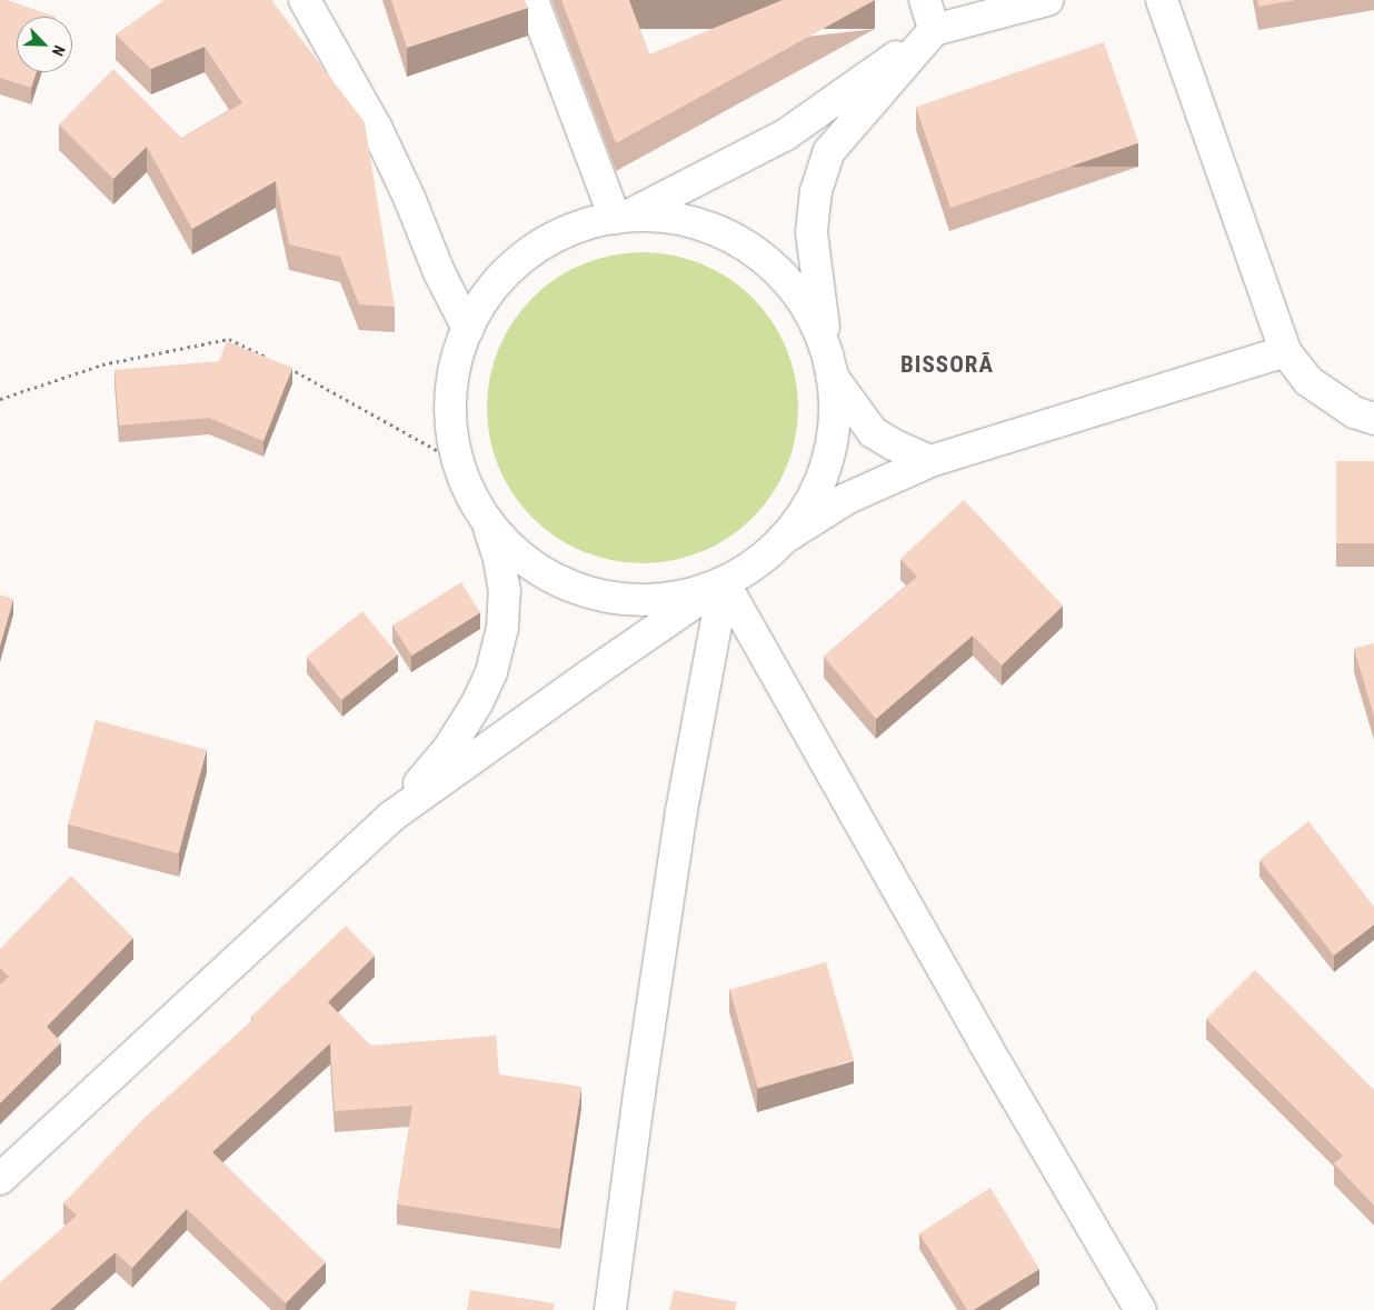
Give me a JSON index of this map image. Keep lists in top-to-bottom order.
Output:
{
  "districts": ["BISSORÃ"],
  "north": "bottom right"
}
